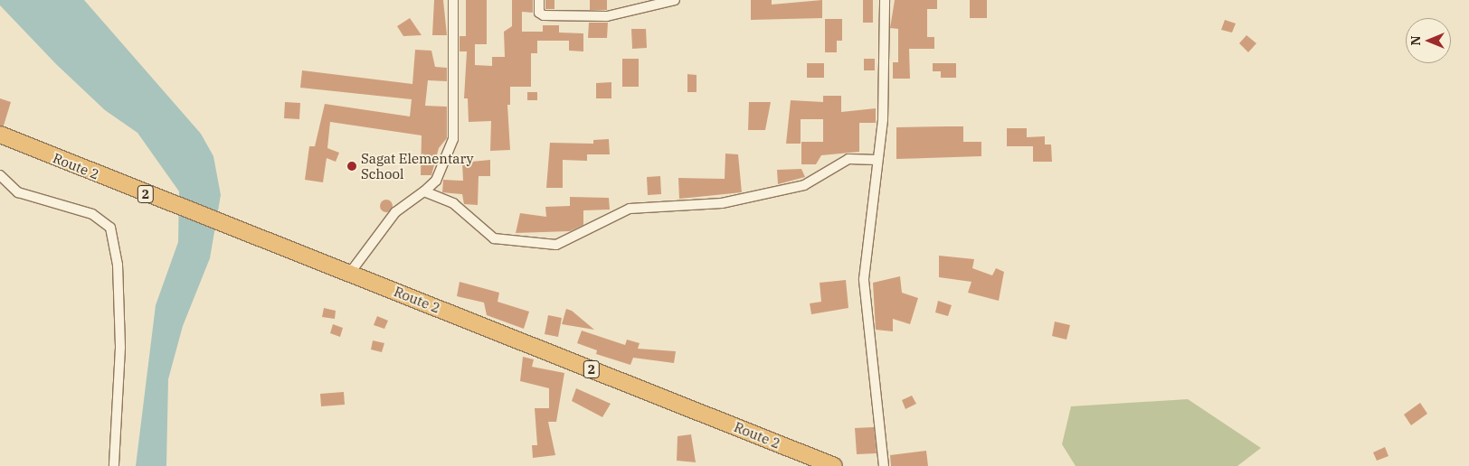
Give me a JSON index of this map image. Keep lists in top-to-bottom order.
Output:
{
  "streets": {
    "highway": ["Route 2", "2"]
  },
  "places": ["Sagat Elementary School"],
  "north": "left"
}
